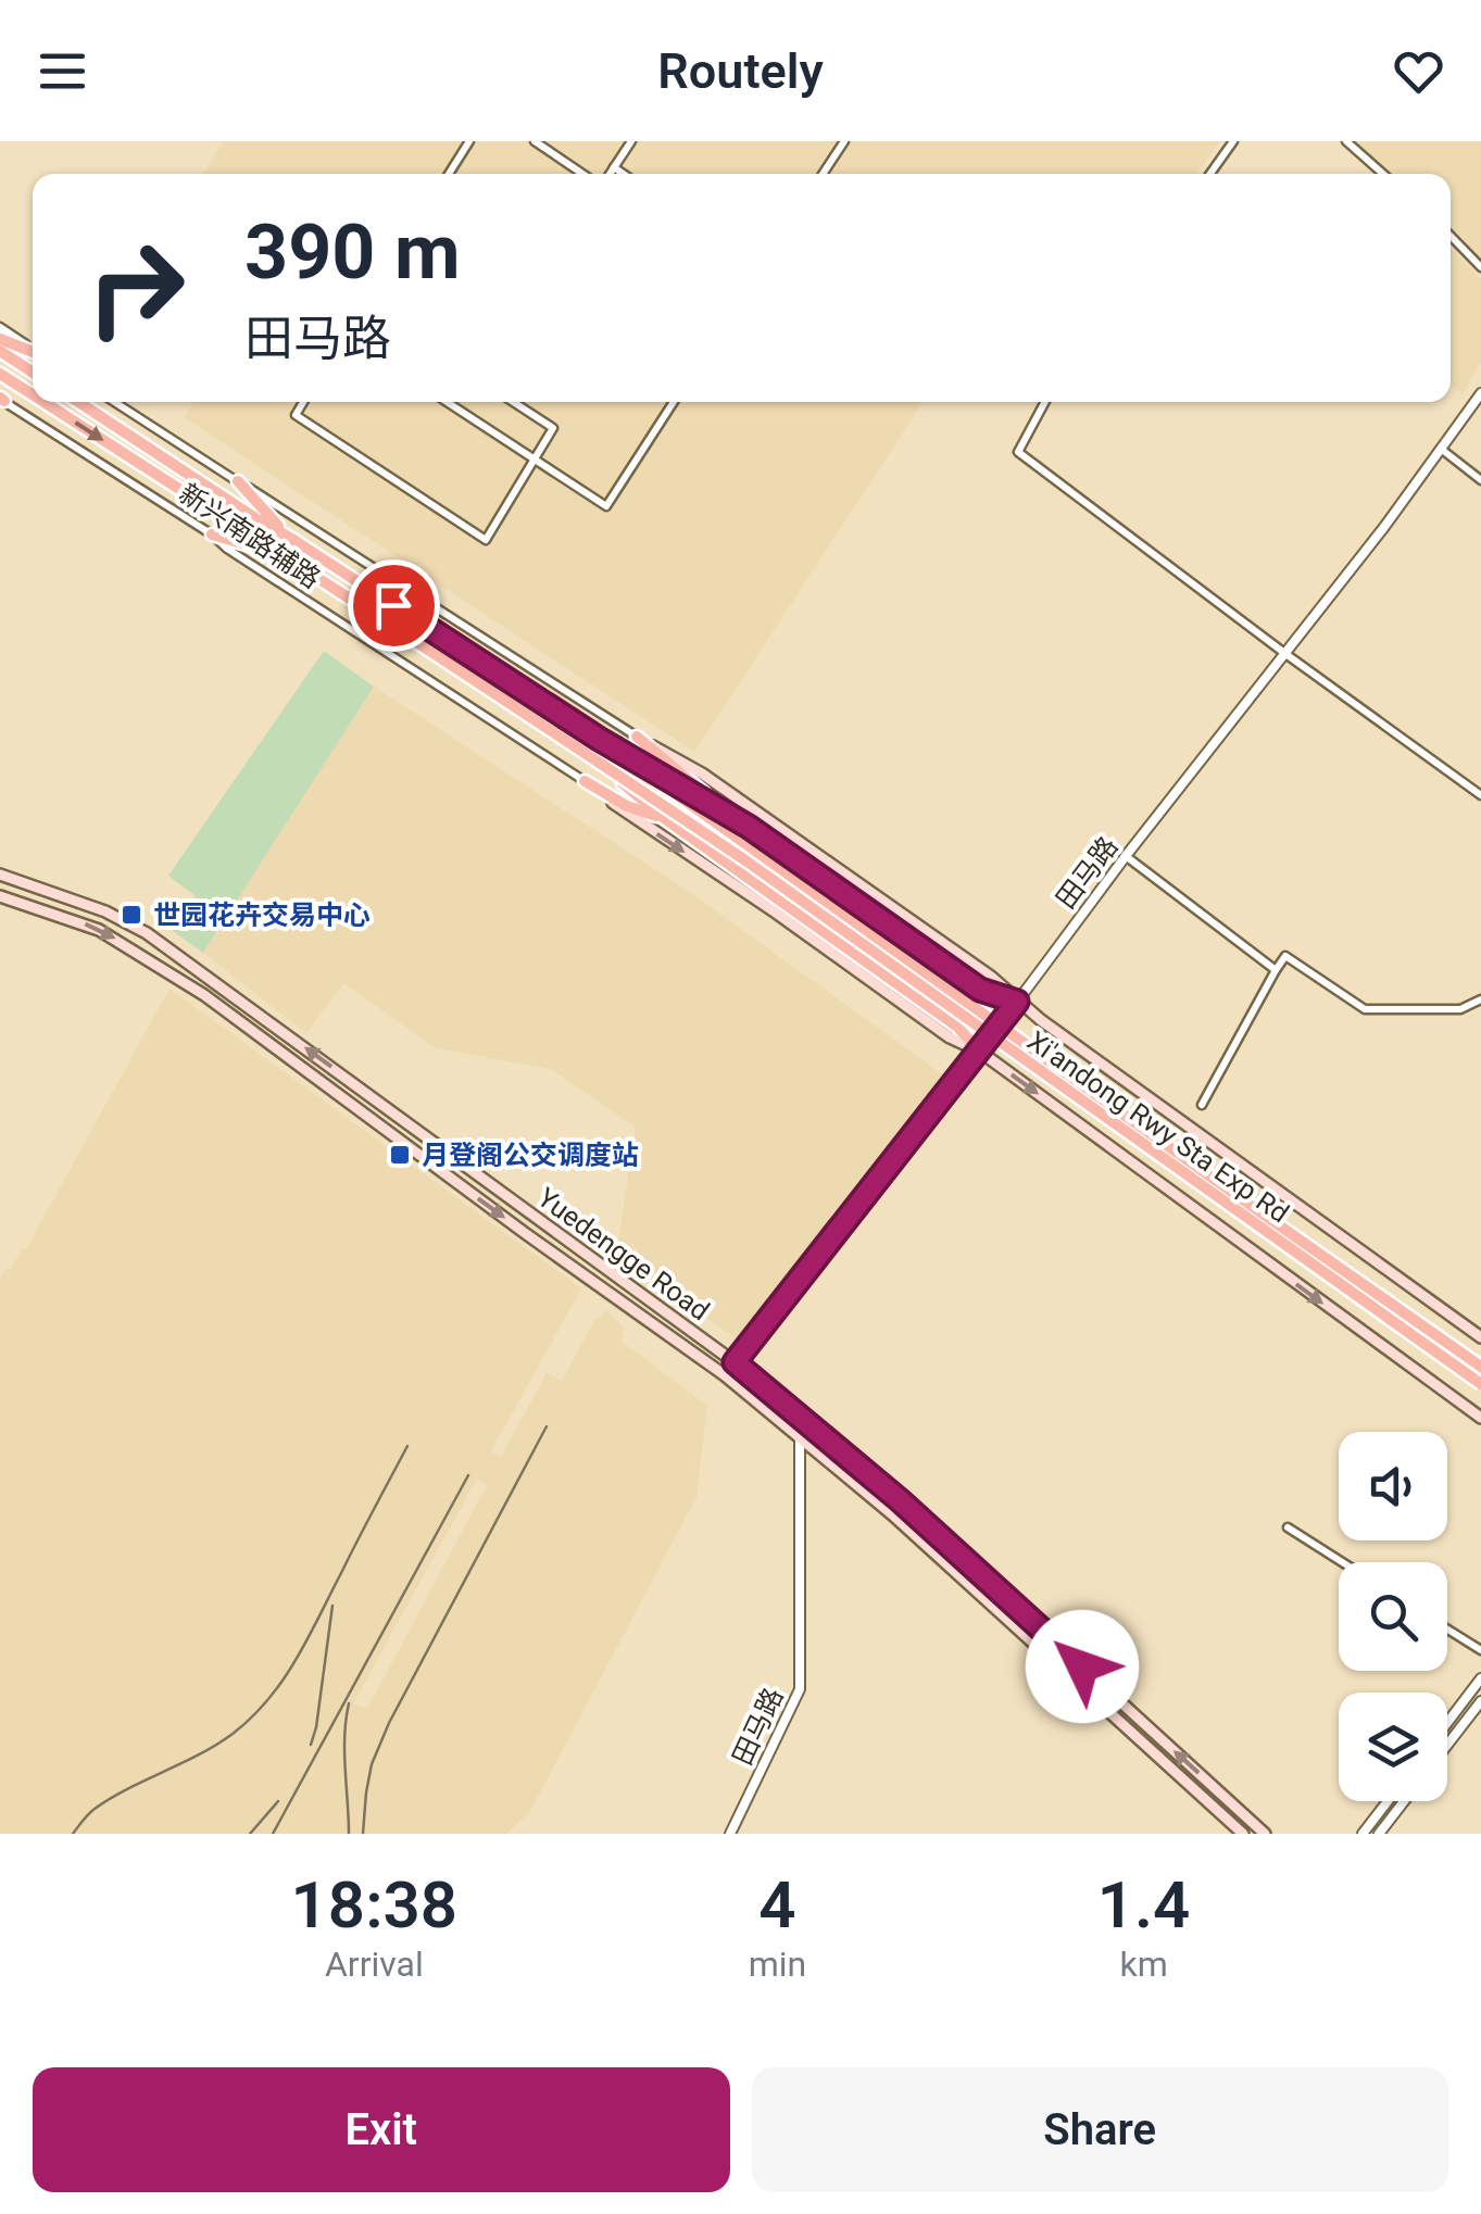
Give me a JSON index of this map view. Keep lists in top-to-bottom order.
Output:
{
  "streets": {
    "main road": ["Xi'andong Rwy Sta Exp Rd", "Yuedengge Road"],
    "street": ["新兴南路辅路", "田马路"]
  },
  "crossings": [
    ["田马路", "Yuedengge Road"]
  ],
  "places": {
    "transit": ["世园花卉交易中心", "月登阁公交调度站"]
  },
  "page": {
    "header": "Routely",
    "turn": ["390 m", "田马路"],
    "eta": [
      "18:38",
      "Arrival",
      "4",
      "min",
      "1.4",
      "km"
    ],
    "buttons": ["Exit", "Share"]
  }
}
